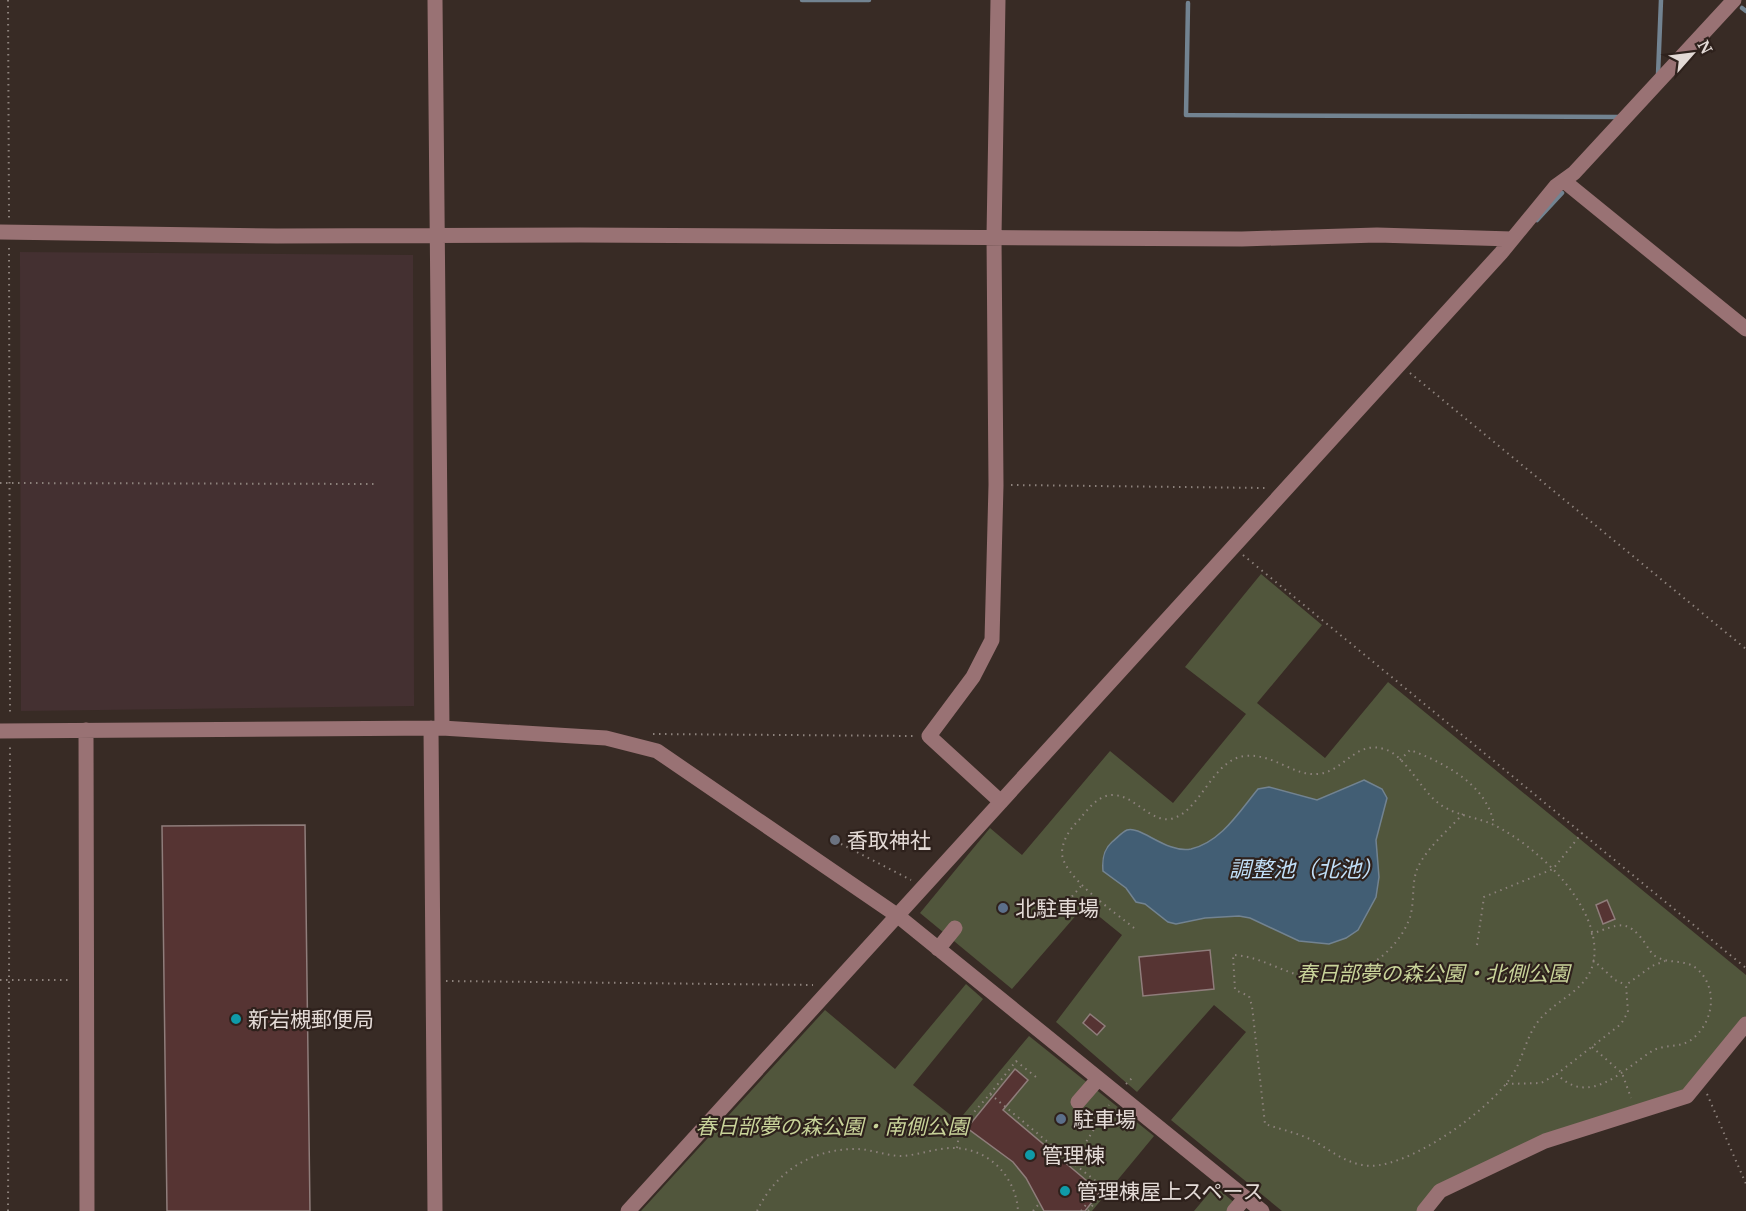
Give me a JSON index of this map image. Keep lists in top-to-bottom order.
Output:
{
  "water": ["調整池（北池）"],
  "parks": ["春日部夢の森公園・北側公園", "春日部夢の森公園・南側公園"],
  "places": [
    "香取神社",
    "北駐車場",
    "新岩槻郵便局",
    "駐車場",
    "管理棟",
    "管理棟屋上スペース"
  ],
  "north": "top right"
}
